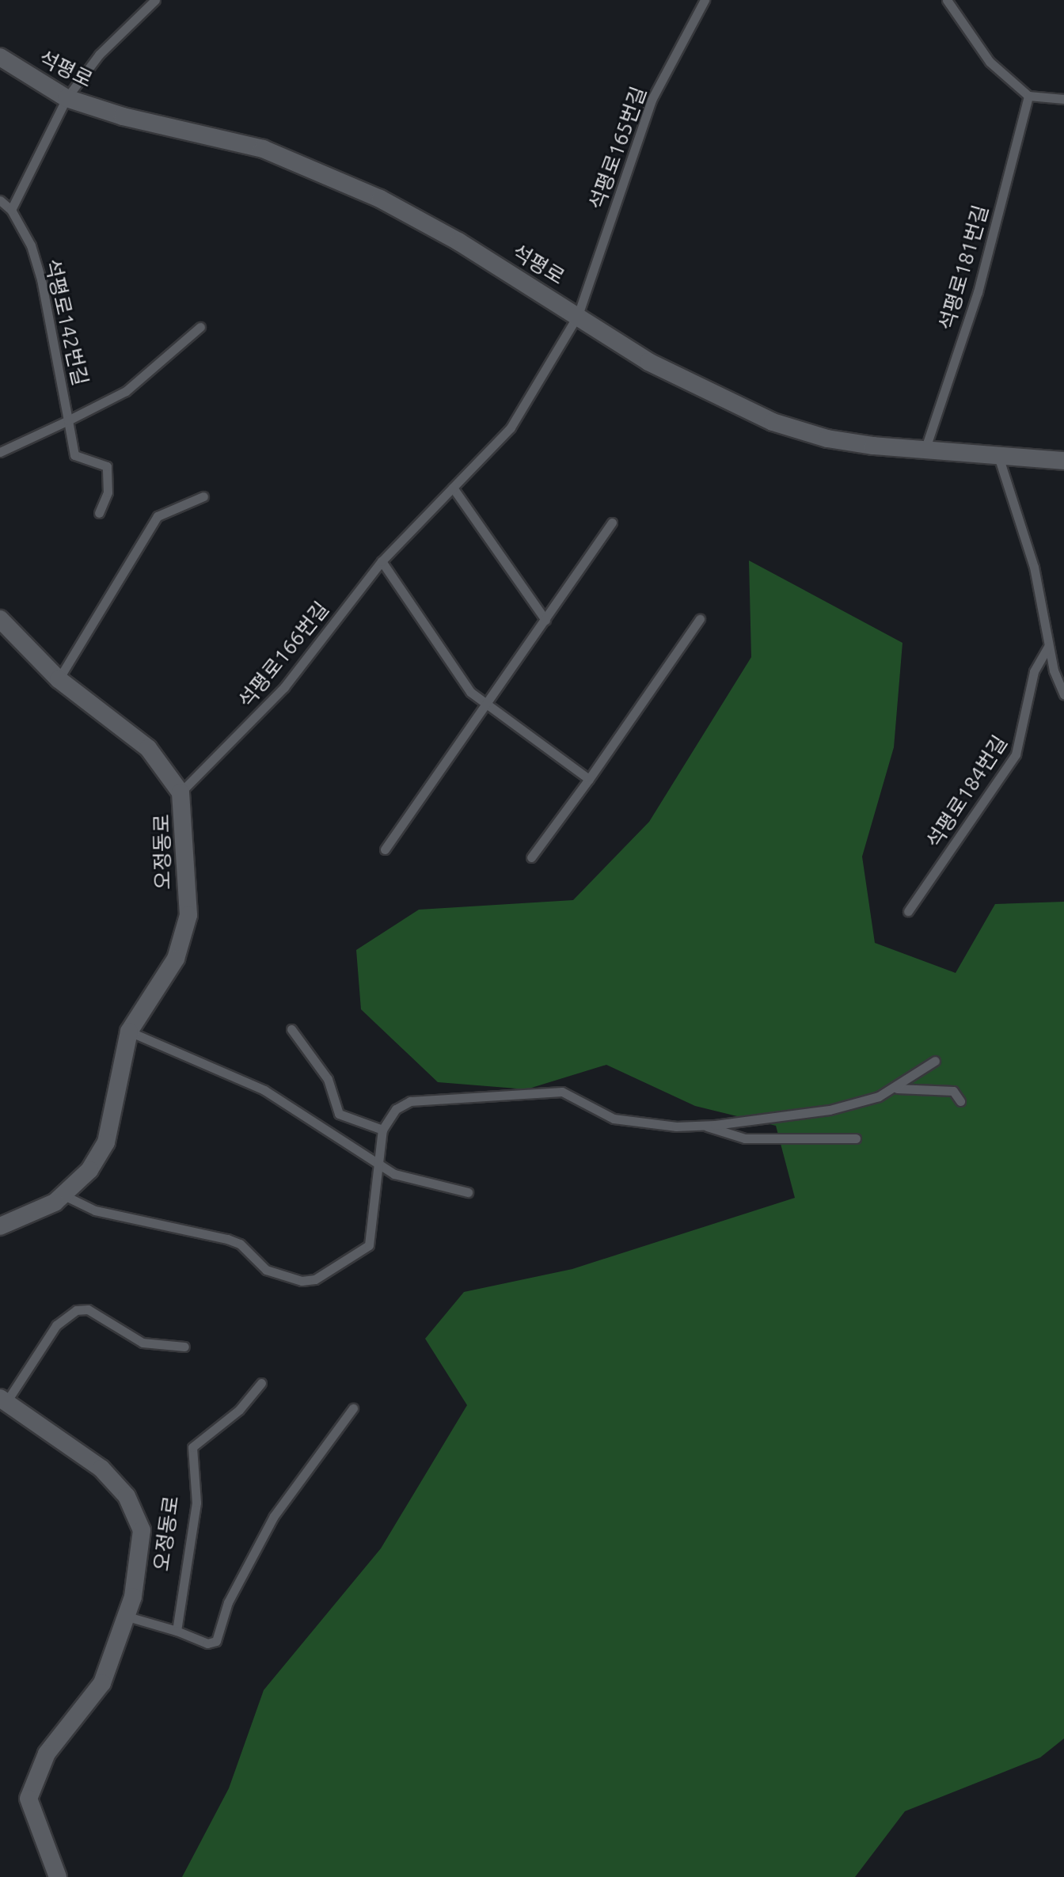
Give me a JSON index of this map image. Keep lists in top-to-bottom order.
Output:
{
  "streets": {
    "street": ["석평로", "오정동로"],
    "lane": [
      "석평로165번길",
      "석평로181번길",
      "석평로142번길",
      "석평로166번길",
      "석평로184번길"
    ]
  },
  "crossings": [
    ["석평로", "석평로165번길"],
    ["석평로", "석평로181번길"],
    ["석평로", "석평로166번길"],
    ["석평로165번길", "석평로166번길"],
    ["석평로166번길", "오정동로"]
  ]
}
